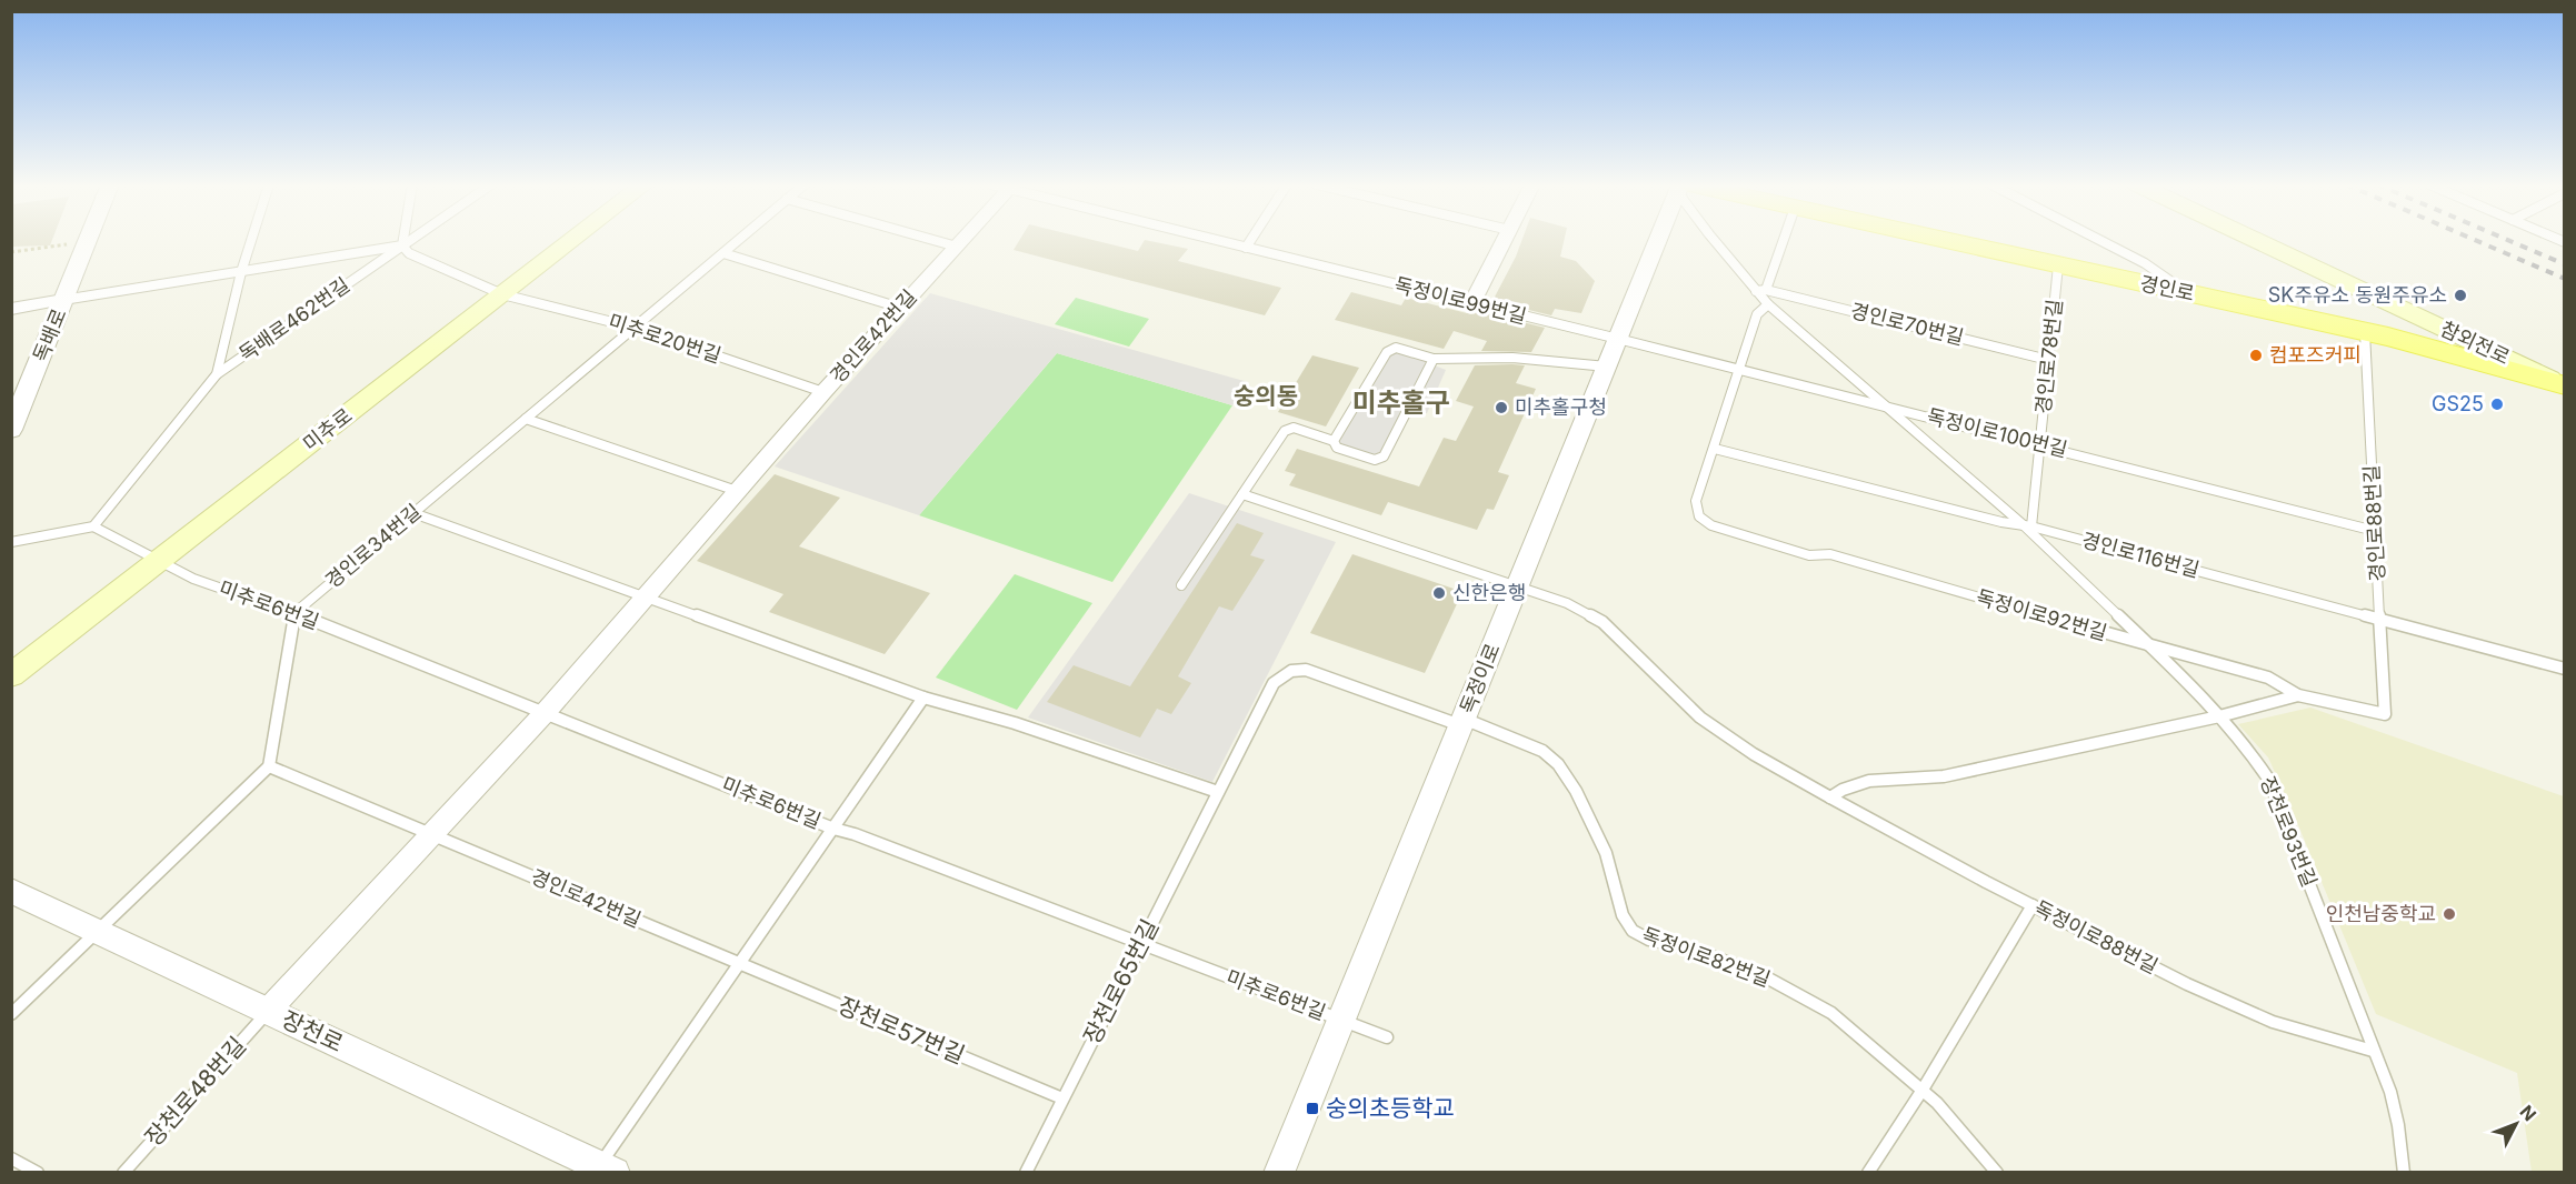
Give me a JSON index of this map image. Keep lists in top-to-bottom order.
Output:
{
  "streets": {
    "main road": ["경인로", "참외전로", "미추로"],
    "street": [
      "독배로",
      "경인로42번길",
      "독정이로",
      "장천로"
    ],
    "lane": [
      "독정이로99번길",
      "독배로462번길",
      "경인로70번길",
      "미추로20번길",
      "경인로78번길",
      "독정이로100번길",
      "경인로88번길",
      "경인로34번길",
      "경인로116번길",
      "미추로6번길",
      "독정이로92번길",
      "장천로93번길",
      "독정이로88번길",
      "독정이로82번길",
      "장천로65번길",
      "장천로57번길",
      "장천로48번길"
    ]
  },
  "crossings": [
    ["경인로", "참외전로"],
    ["경인로", "경인로78번길"],
    ["경인로", "경인로88번길"],
    ["독정이로99번길", "독정이로100번길"],
    ["독정이로99번길", "독정이로"],
    ["독배로462번길", "미추로20번길"],
    ["독배로462번길", "미추로6번길"],
    ["경인로70번길", "경인로78번길"],
    ["경인로42번길", "미추로20번길"],
    ["경인로42번길", "미추로6번길"],
    ["경인로42번길", "장천로57번길"],
    ["경인로42번길", "장천로"],
    ["경인로42번길", "장천로48번길"],
    ["미추로20번길", "미추로"],
    ["미추로20번길", "경인로34번길"],
    ["경인로78번길", "독정이로100번길"],
    ["경인로78번길", "경인로116번길"],
    ["경인로78번길", "장천로93번길"],
    ["미추로", "미추로6번길"],
    ["독정이로100번길", "경인로88번길"],
    ["독정이로100번길", "독정이로"],
    ["독정이로100번길", "장천로93번길"],
    ["경인로88번길", "경인로116번길"],
    ["경인로88번길", "독정이로92번길"],
    ["경인로34번길", "미추로6번길"],
    ["경인로116번길", "독정이로92번길"],
    ["경인로116번길", "장천로93번길"],
    ["미추로6번길", "독정이로"],
    ["미추로6번길", "장천로65번길"],
    ["독정이로92번길", "장천로93번길"],
    ["독정이로", "독정이로88번길"],
    ["독정이로", "독정이로82번길"],
    ["독정이로", "장천로65번길"],
    ["장천로93번길", "독정이로88번길"],
    ["독정이로82번길", "장천로65번길"],
    ["장천로65번길", "장천로57번길"],
    ["장천로", "장천로48번길"]
  ],
  "districts": ["숭의동", "미추홀구"],
  "places": {
    "other": [
      "SK주유소 동원주유소",
      "컴포즈커피",
      "GS25",
      "미추홀구청",
      "신한은행",
      "인천남중학교"
    ],
    "transit": ["숭의초등학교"]
  },
  "north": "top right"
}
